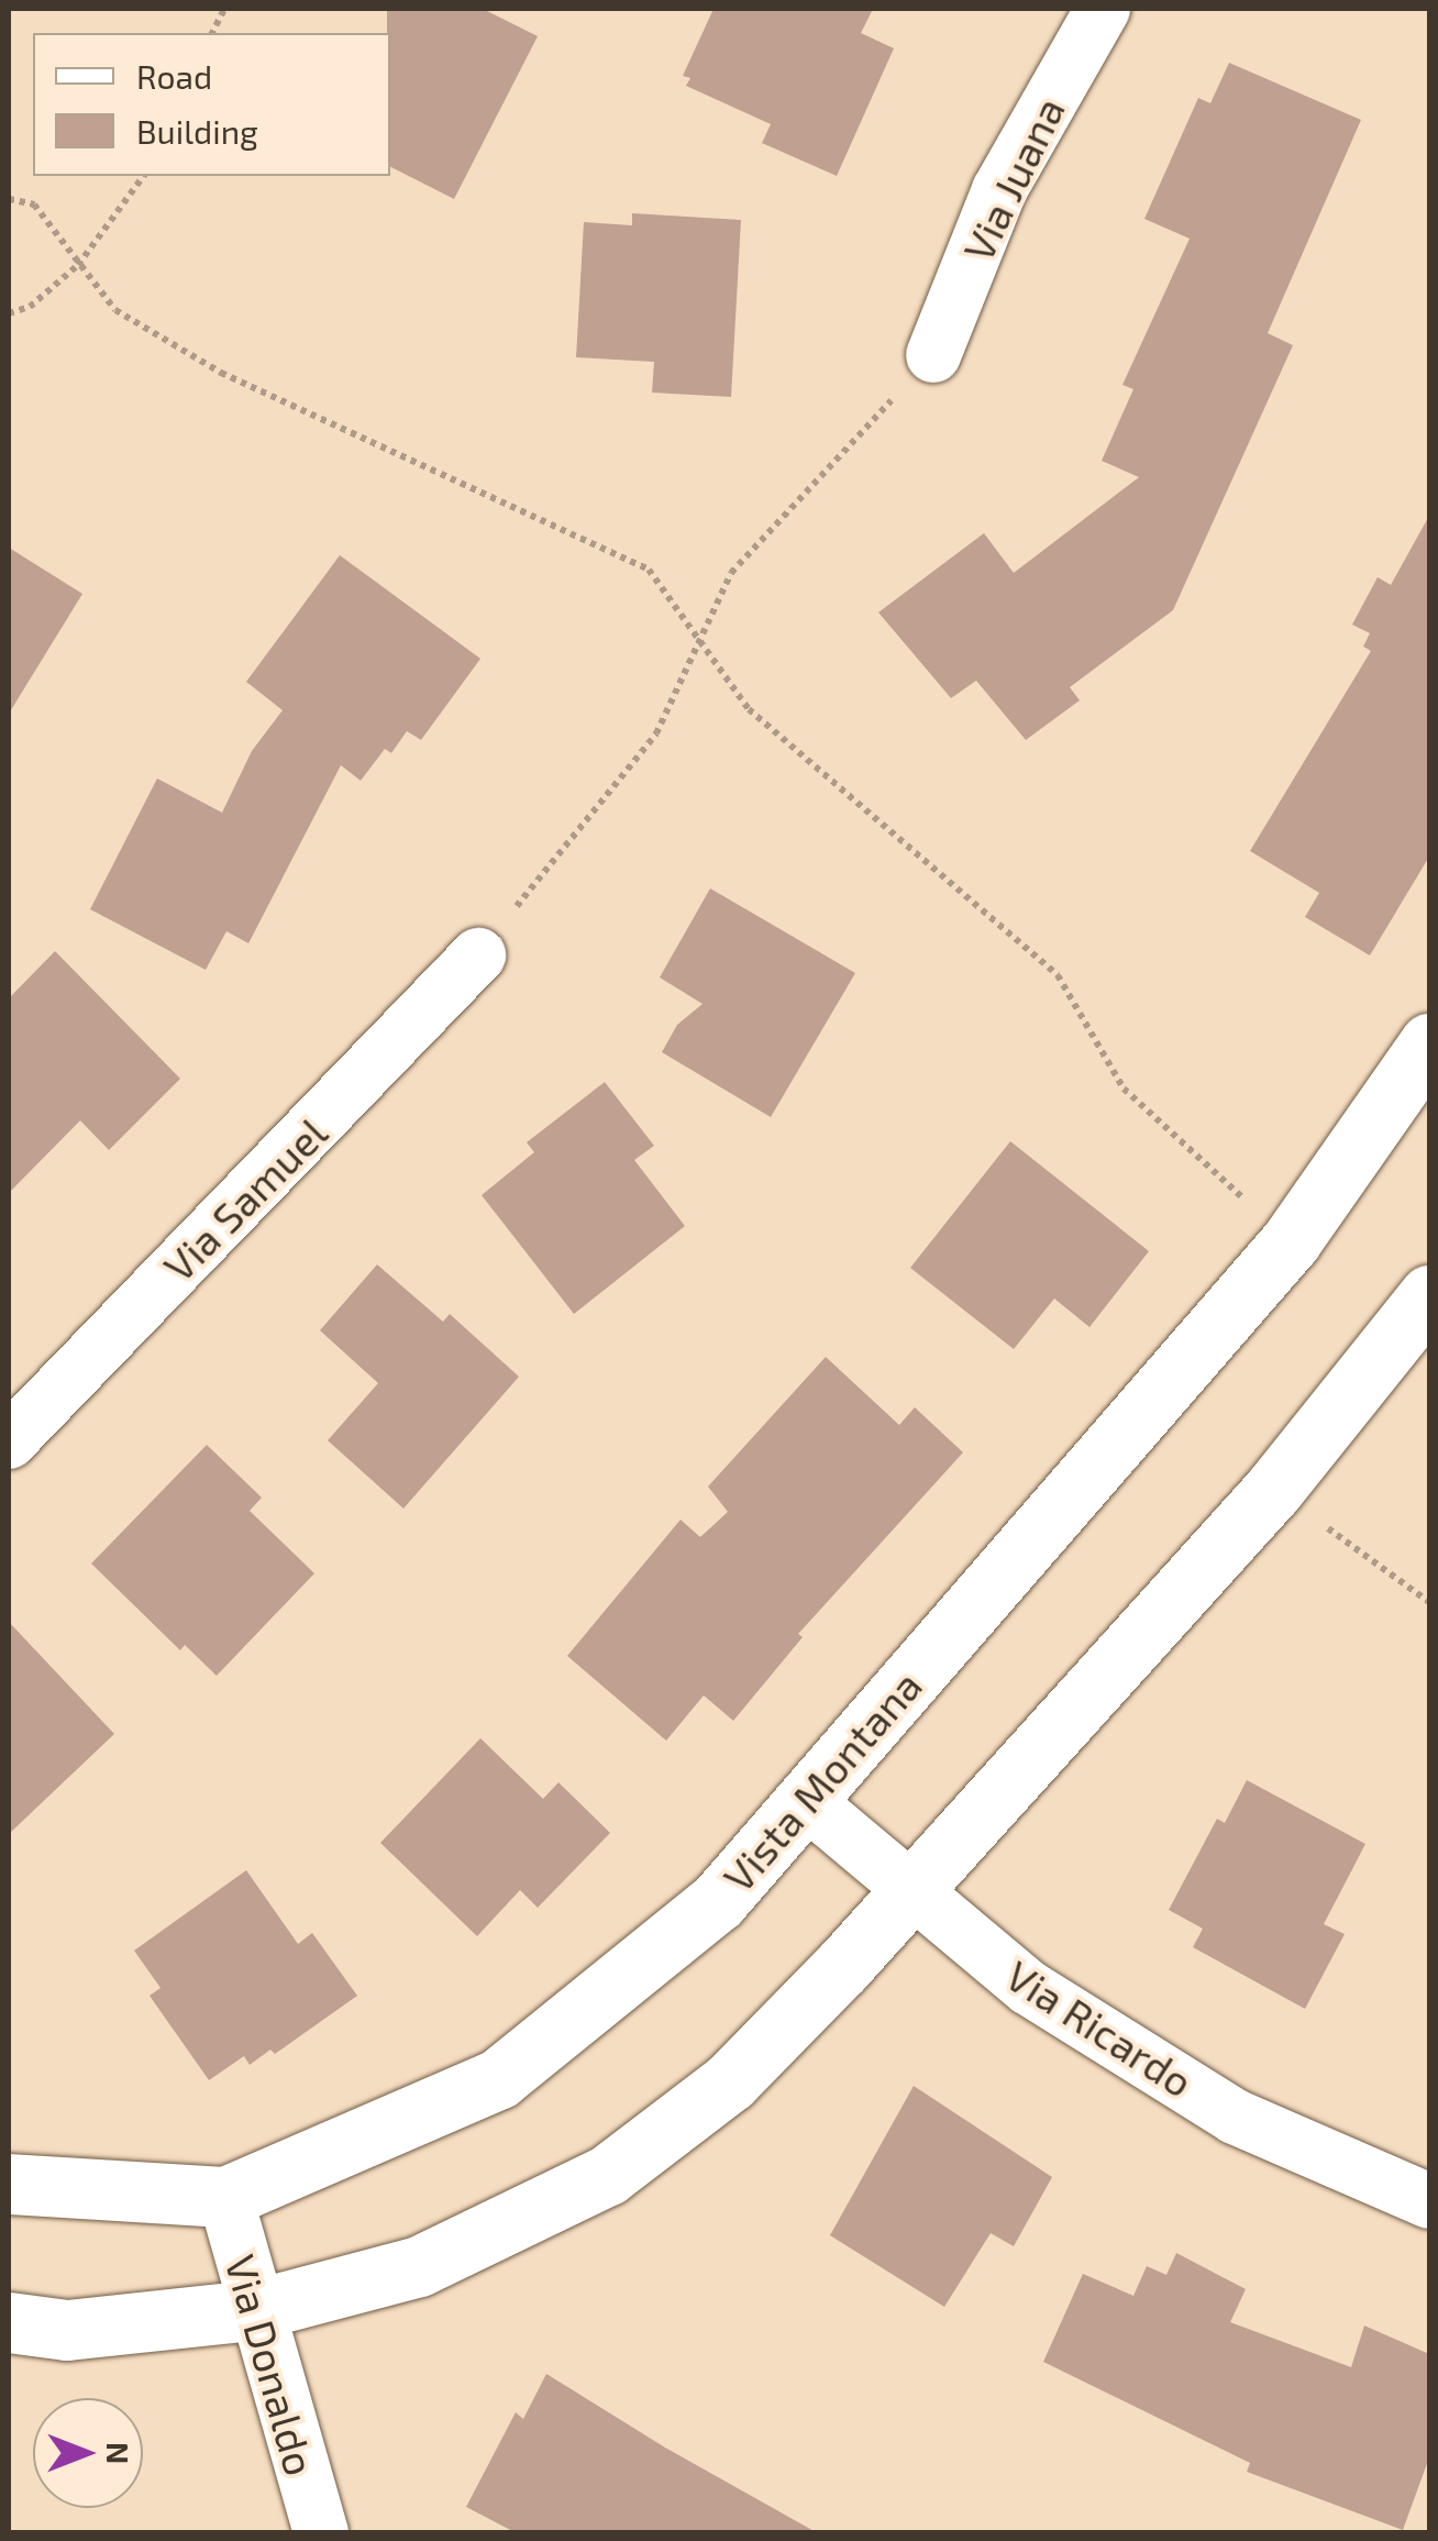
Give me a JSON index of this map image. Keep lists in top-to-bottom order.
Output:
{
  "streets": {
    "street": [
      "Via Juana",
      "Via Samuel",
      "Vista Montana",
      "Via Ricardo",
      "Via Donaldo"
    ]
  },
  "crossings": [
    ["Vista Montana", "Via Ricardo"],
    ["Vista Montana", "Via Donaldo"]
  ],
  "legend": ["Road", "Building"],
  "north": "right"
}
